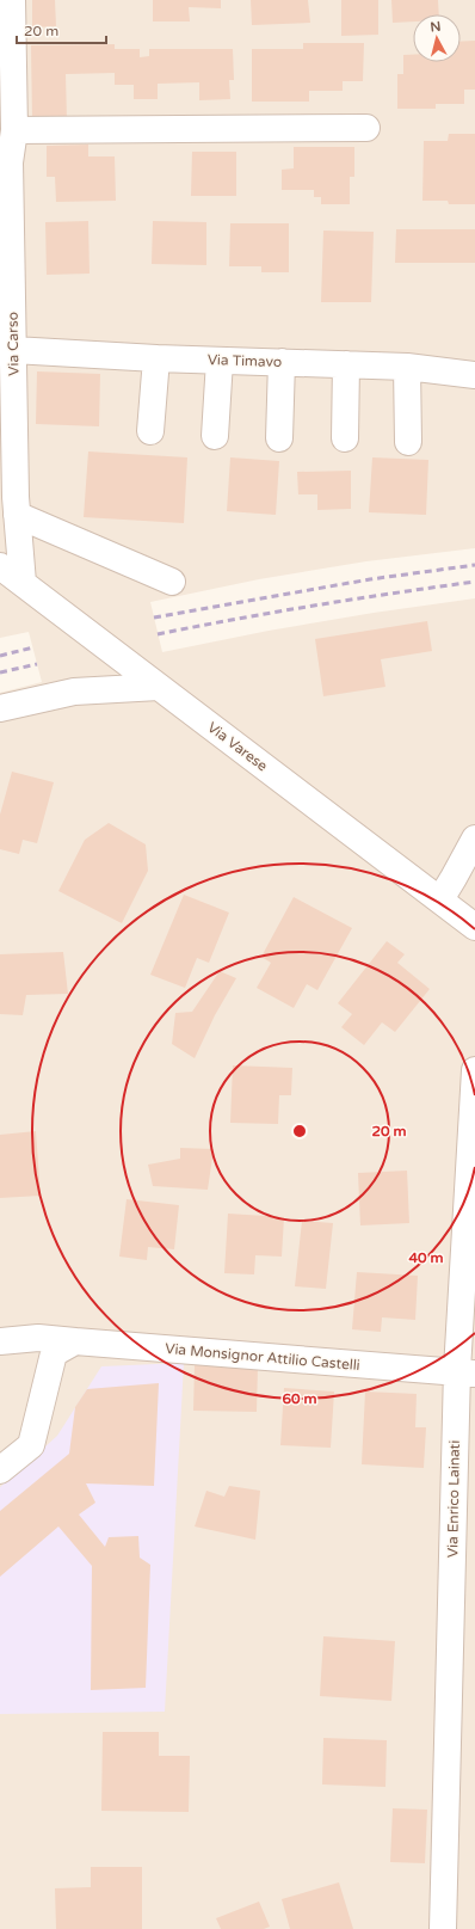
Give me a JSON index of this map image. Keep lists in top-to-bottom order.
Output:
{
  "streets": {
    "street": [
      "Via Carso",
      "Via Timavo",
      "Via Varese",
      "Via Monsignor Attilio Castelli",
      "Via Enrico Lainati"
    ]
  },
  "crossings": [
    ["Via Carso", "Via Timavo"],
    ["Via Carso", "Via Varese"],
    ["Via Monsignor Attilio Castelli", "Via Enrico Lainati"]
  ],
  "scale_bar": "20 m",
  "north": "top",
  "rings": ["20 m", "40 m", "60 m"]
}
